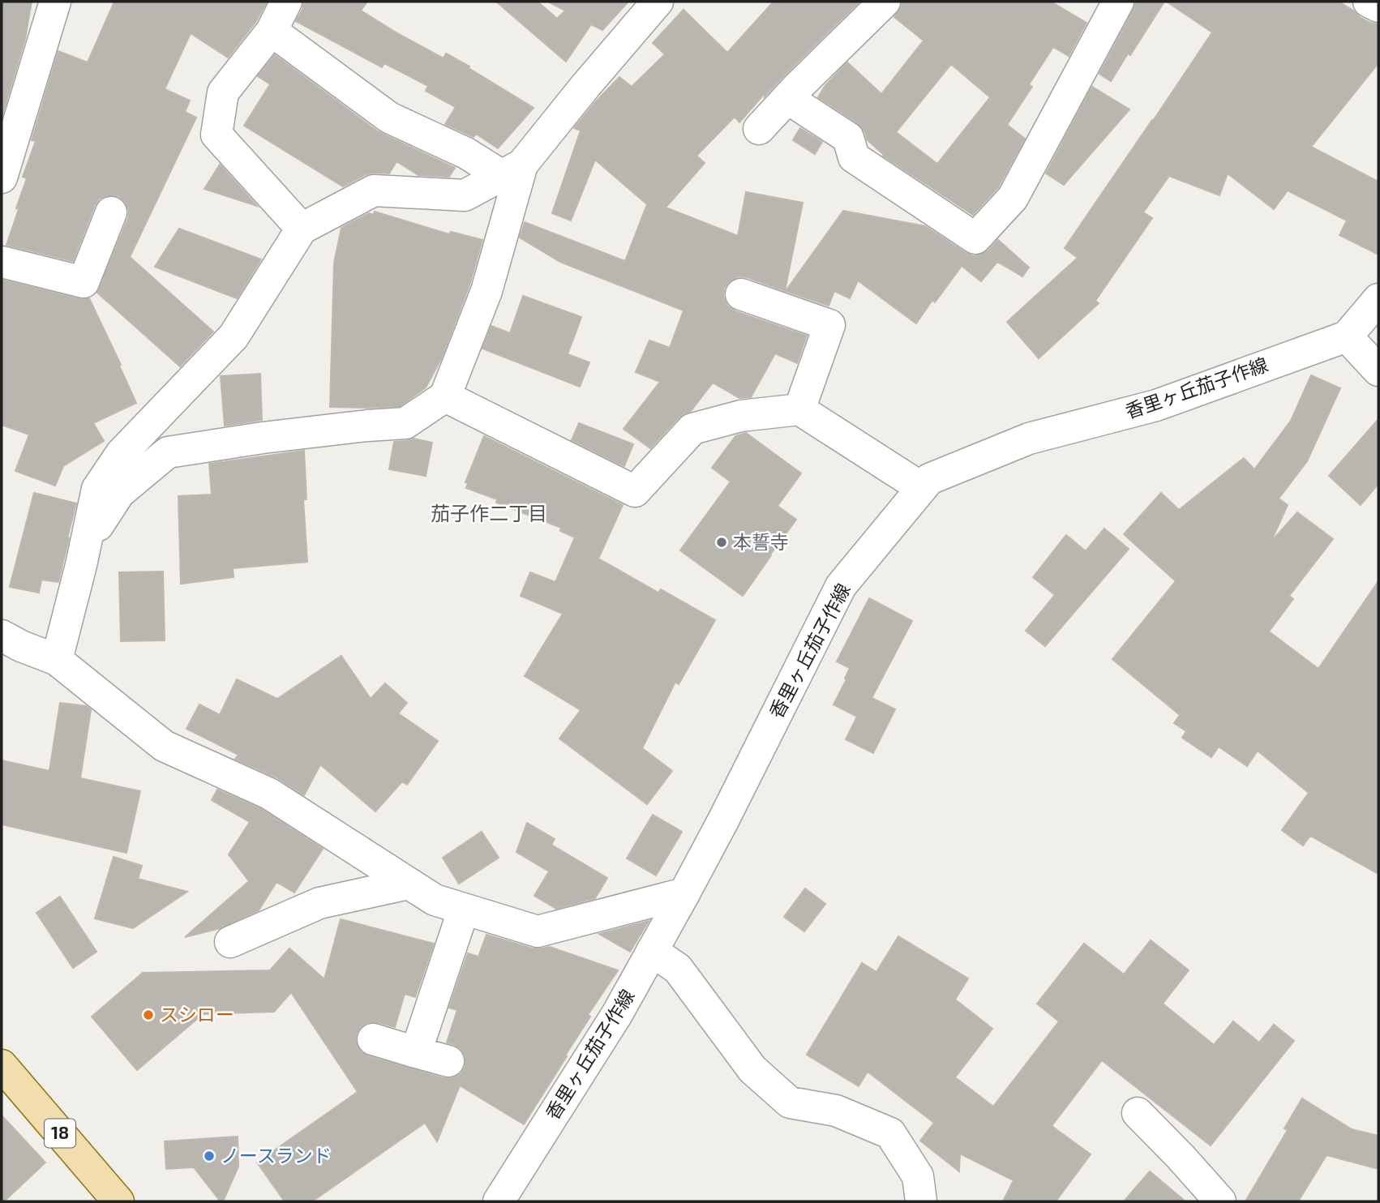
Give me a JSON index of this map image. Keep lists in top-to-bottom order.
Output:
{
  "streets": {
    "main road": ["18"],
    "street": ["香里ヶ丘茄子作線"]
  },
  "districts": ["茄子作二丁目"],
  "places": ["本誓寺", "スシロー", "ノースランド"]
}
